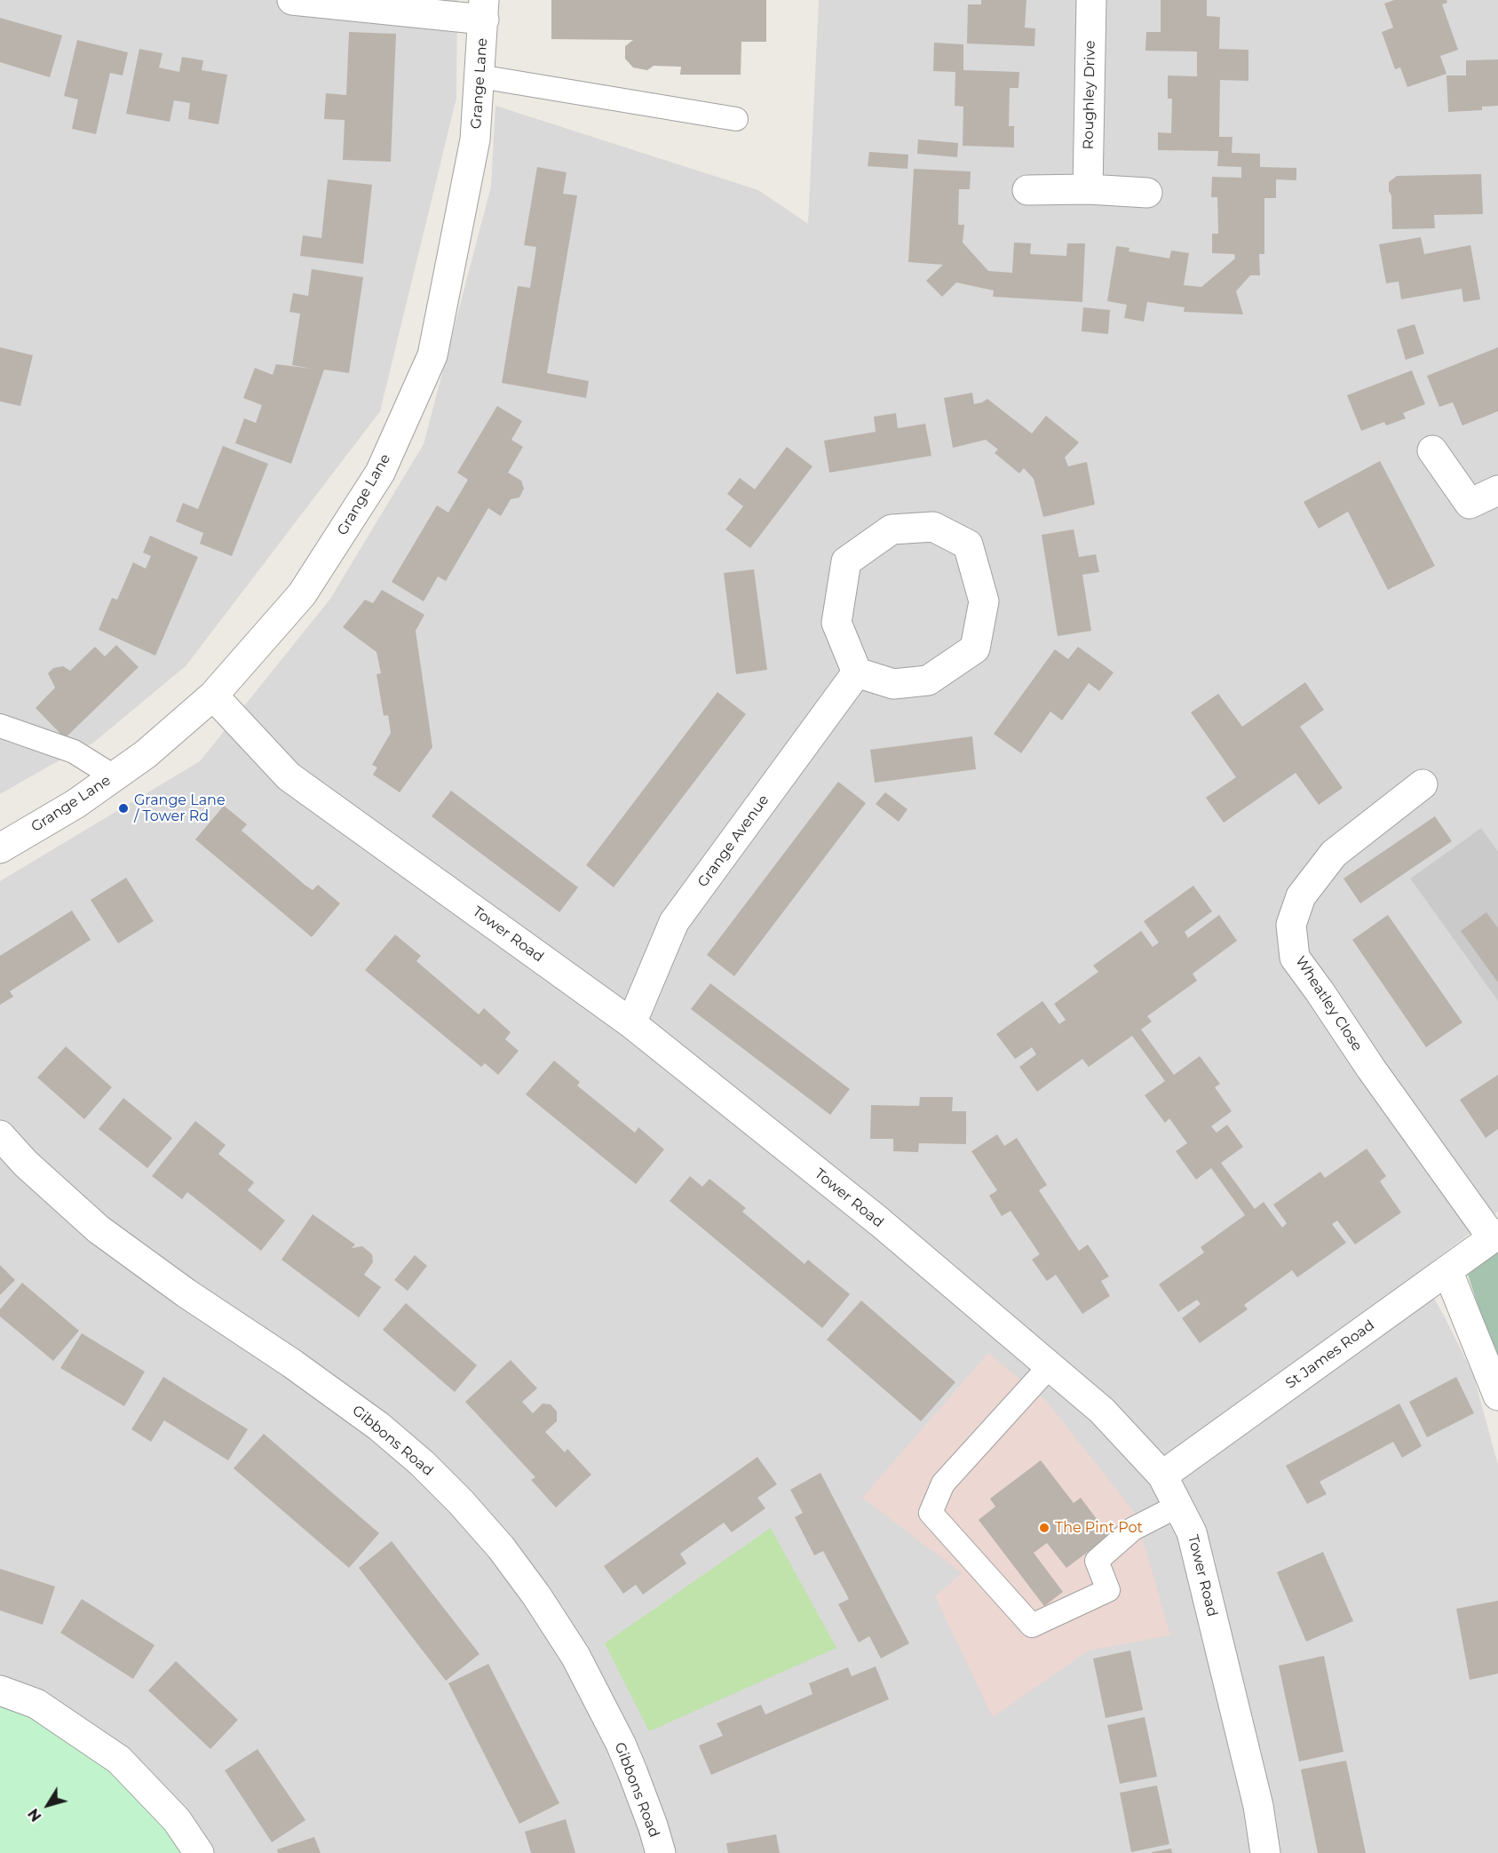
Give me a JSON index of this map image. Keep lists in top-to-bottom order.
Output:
{
  "streets": {
    "street": [
      "Grange Lane",
      "Roughley Drive",
      "Grange Avenue",
      "Tower Road",
      "Wheatley Close",
      "St James Road",
      "Gibbons Road"
    ]
  },
  "crossings": [
    ["Grange Lane", "Tower Road"],
    ["Grange Avenue", "Tower Road"],
    ["Tower Road", "St James Road"],
    ["Wheatley Close", "St James Road"]
  ],
  "places": ["Grange Lane / Tower Rd", "The Pint Pot"],
  "north": "bottom left"
}
